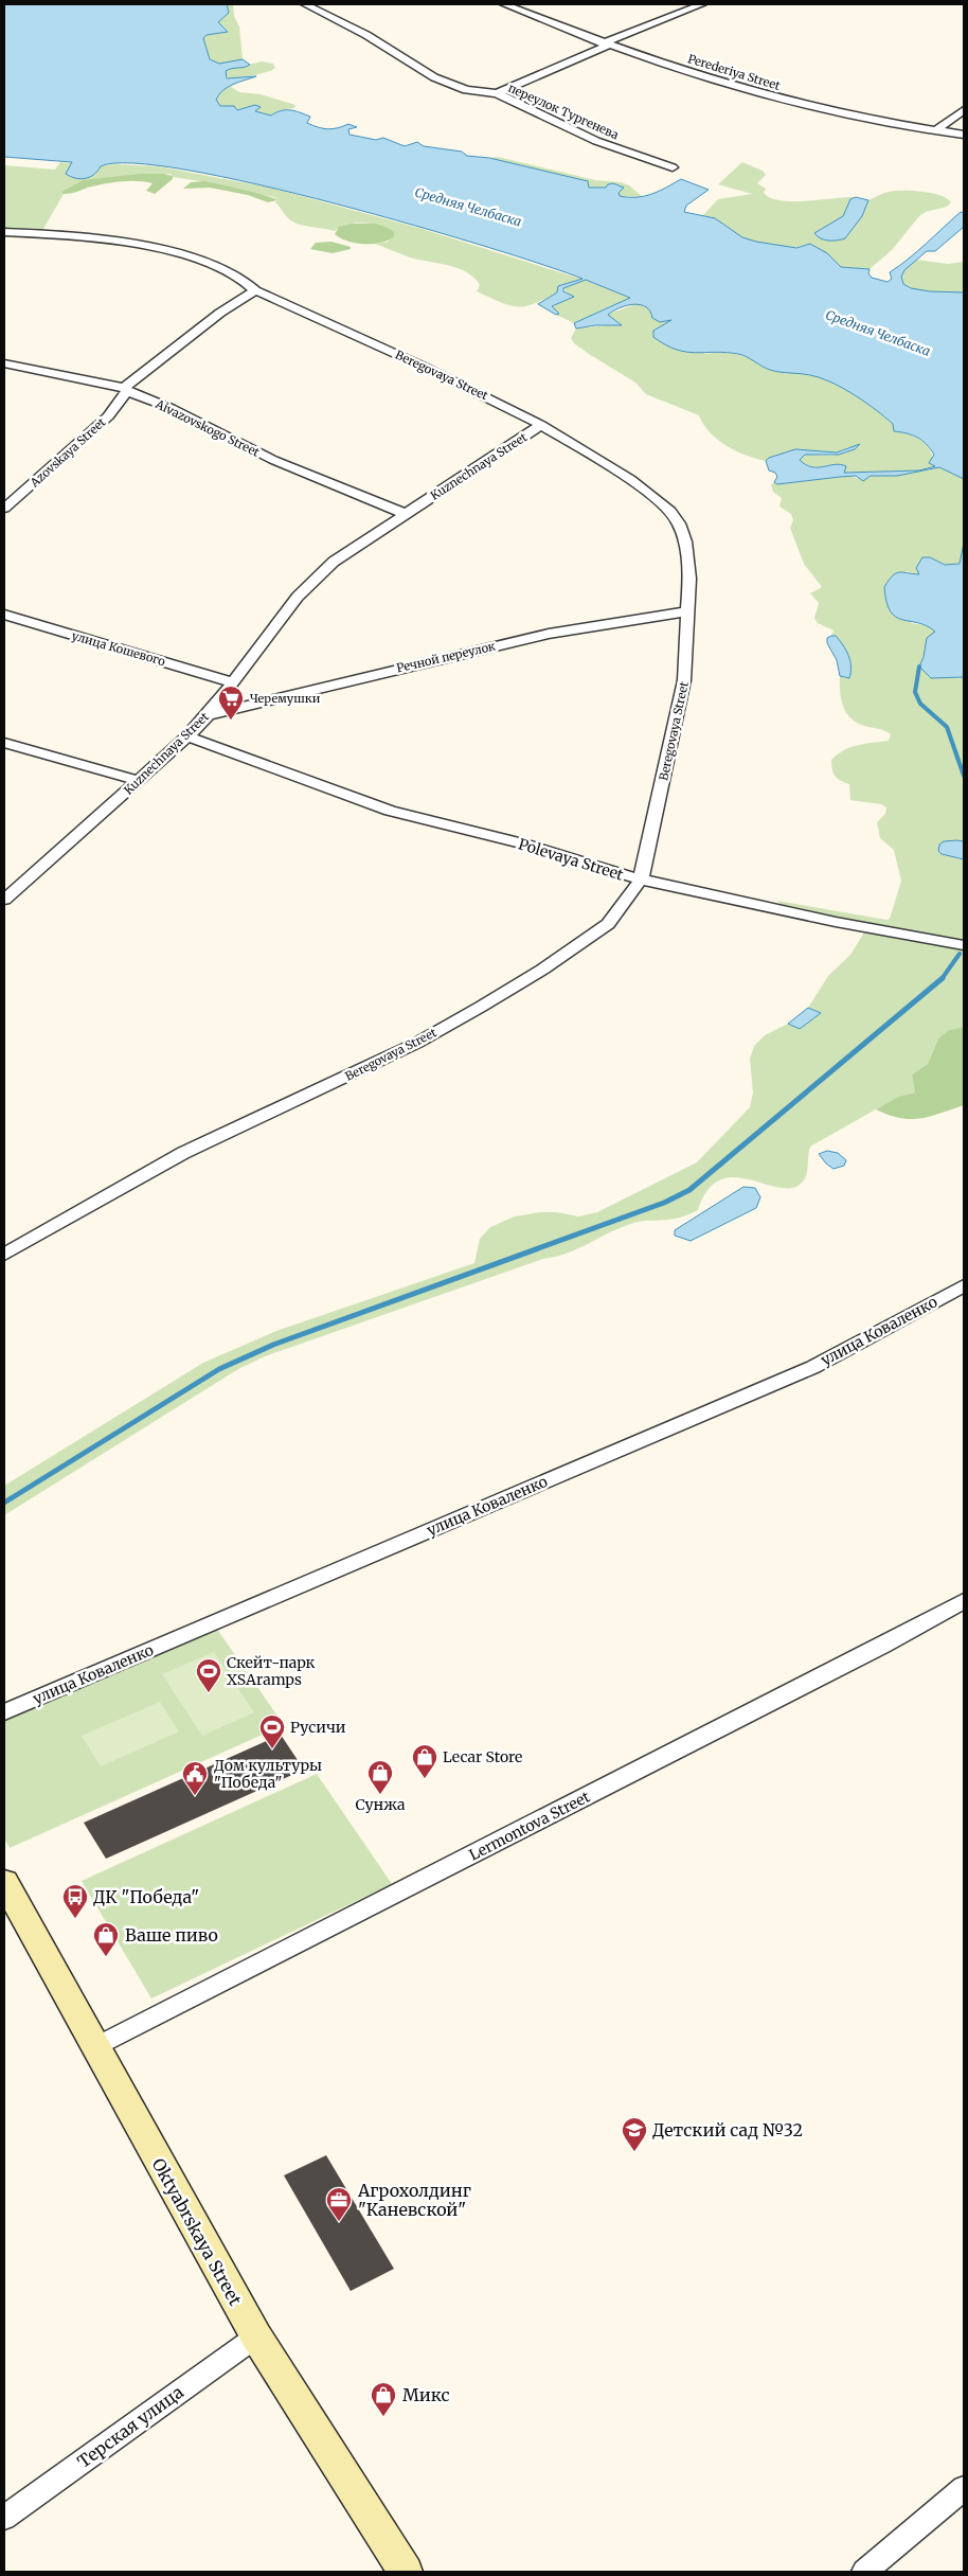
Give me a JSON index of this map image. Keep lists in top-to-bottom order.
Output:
{
  "streets": {
    "street": [
      "Perederiya Street",
      "переулок Тургенева",
      "Beregovaya Street",
      "Aivazovskogo Street",
      "Azovskaya Street",
      "Kuznechnaya Street",
      "улица Кошевого",
      "Речной переулок",
      "Polevaya Street",
      "улица Коваленко",
      "Lermontova Street",
      "Oktyabrskaya Street",
      "Терская улица"
    ]
  },
  "crossings": [
    ["Beregovaya Street", "Azovskaya Street"],
    ["Beregovaya Street", "Kuznechnaya Street"],
    ["Beregovaya Street", "Речной переулок"],
    ["Beregovaya Street", "Polevaya Street"],
    ["Aivazovskogo Street", "Azovskaya Street"],
    ["Aivazovskogo Street", "Kuznechnaya Street"],
    ["Kuznechnaya Street", "улица Кошевого"],
    ["Kuznechnaya Street", "Речной переулок"],
    ["Kuznechnaya Street", "Polevaya Street"],
    ["Lermontova Street", "Oktyabrskaya Street"],
    ["Oktyabrskaya Street", "Терская улица"]
  ],
  "water": ["Средняя Челбаска"],
  "places": {
    "supermarket": ["Черемушки"],
    "sports": ["Скейт-парк XSAramps", "Русичи"],
    "shop": [
      "Lecar Store",
      "Сунжа",
      "Ваше пиво",
      "Микс"
    ],
    "public building": ["Дом культуры \"Победа\""],
    "bus stop": ["ДК \"Победа\""],
    "school or university": ["Детский сад №32"],
    "office": ["Агрохолдинг \"Каневской\""]
  }
}
